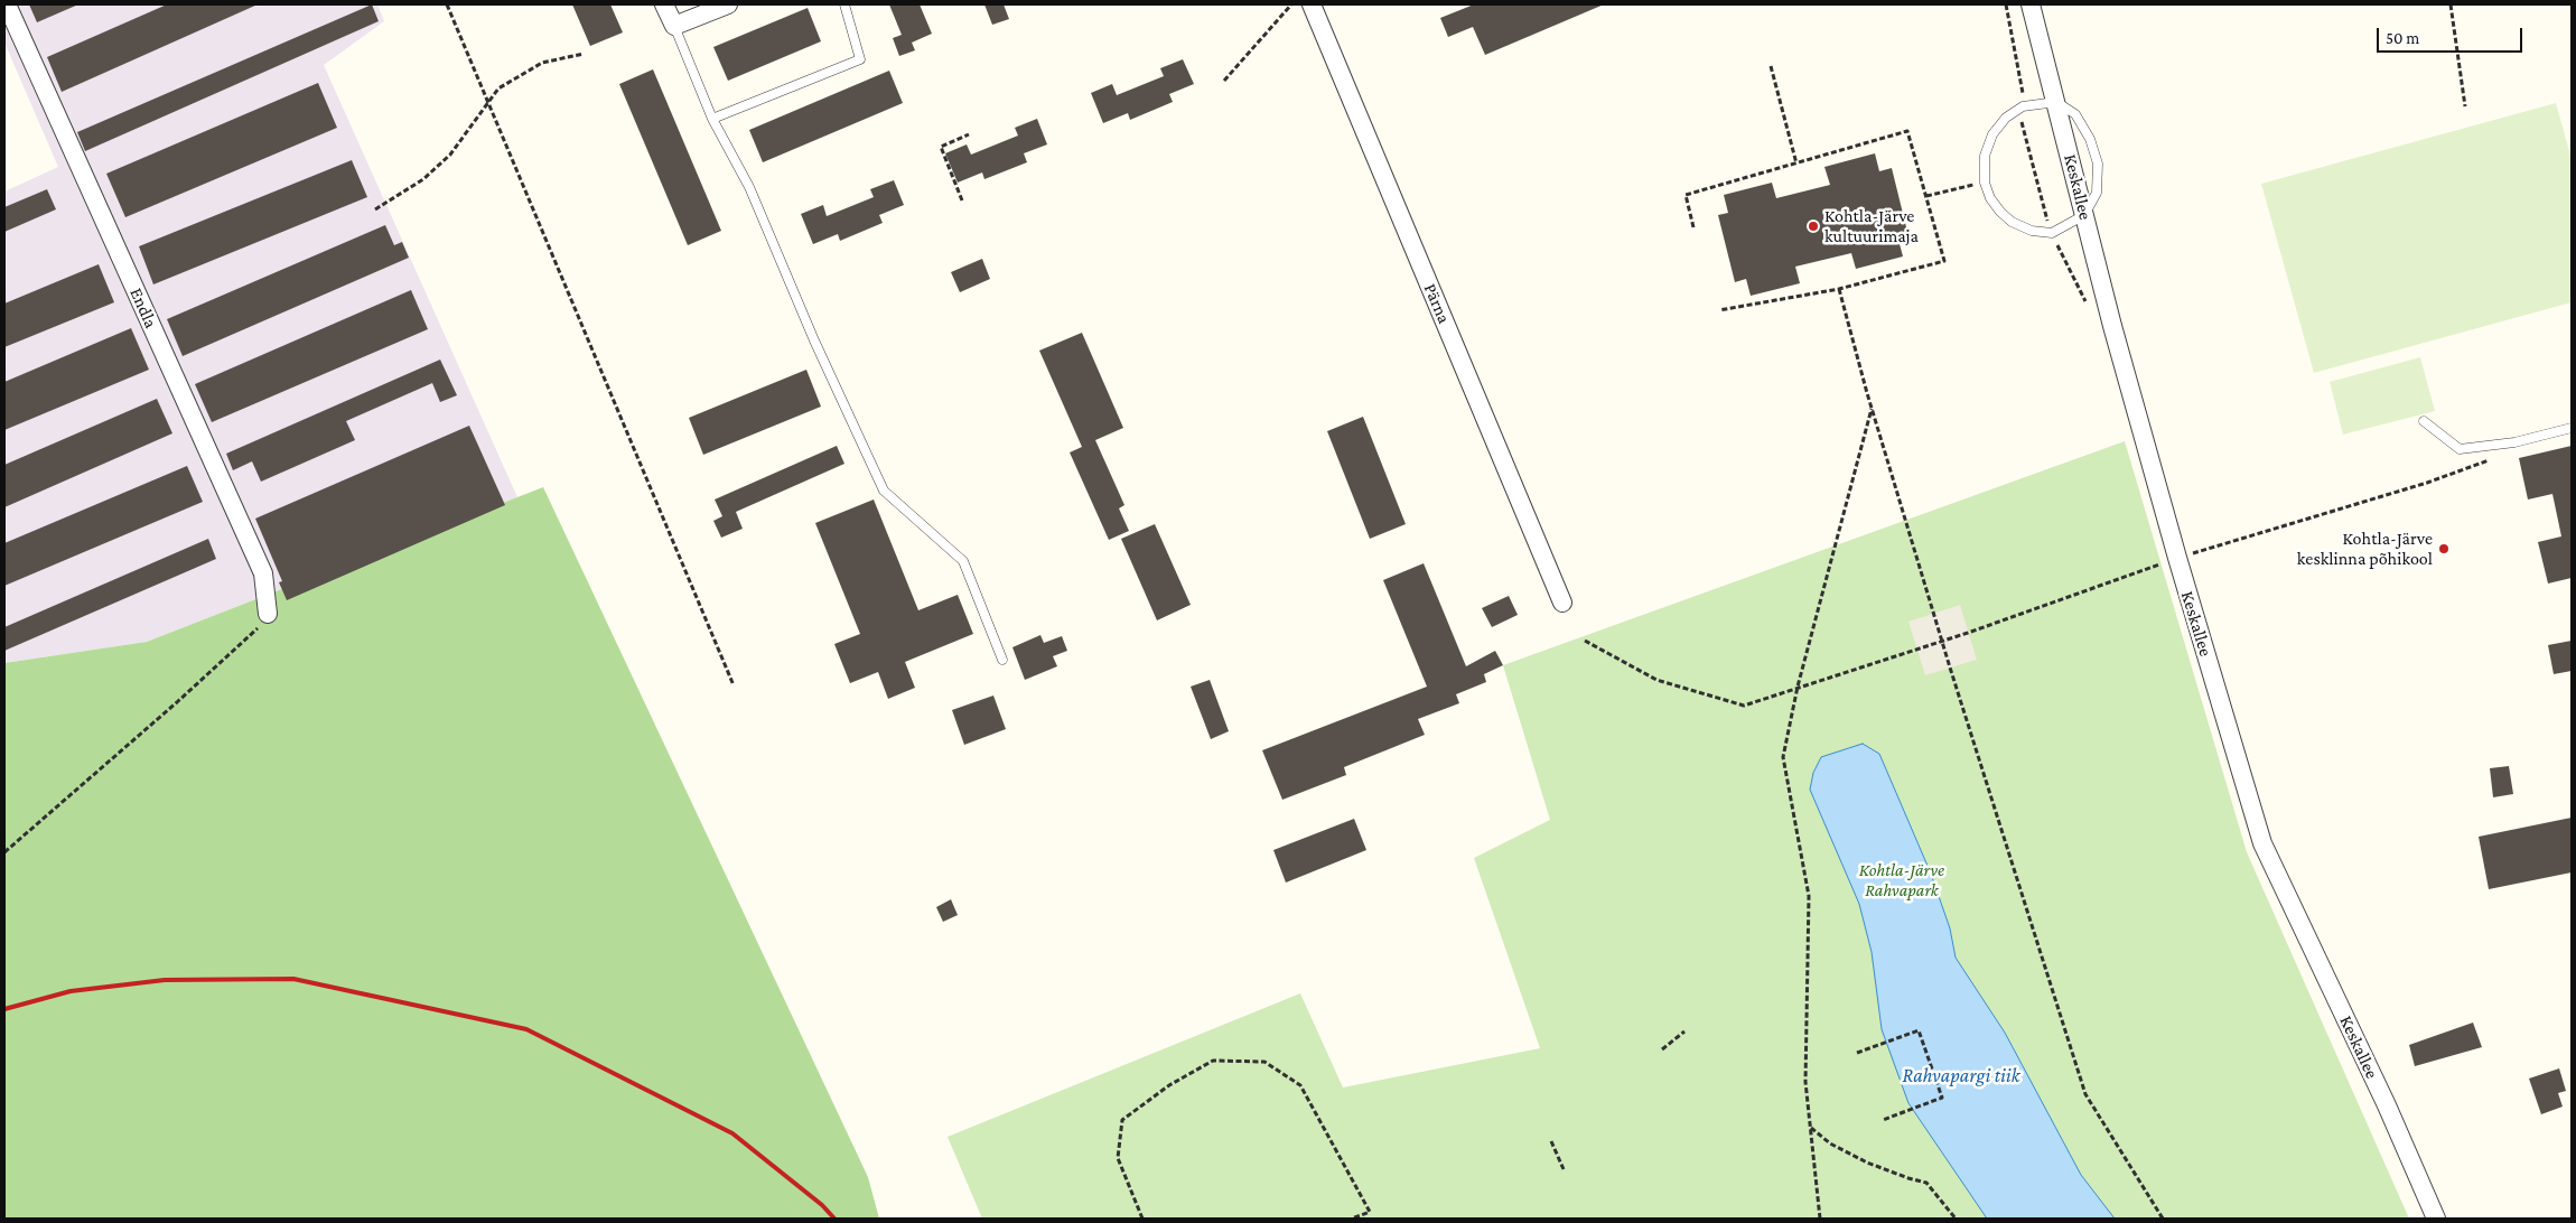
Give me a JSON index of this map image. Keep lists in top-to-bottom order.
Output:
{
  "streets": {
    "street": ["Keskallee", "Pärna", "Endla"]
  },
  "water": ["Rahvapargi tiik"],
  "parks": ["Kohtla-Järve Rahvapark"],
  "places": ["Kohtla-Järve kultuurimaja", "Kohtla-Järve kesklinna põhikool"],
  "scale_bar": "50 m"
}
